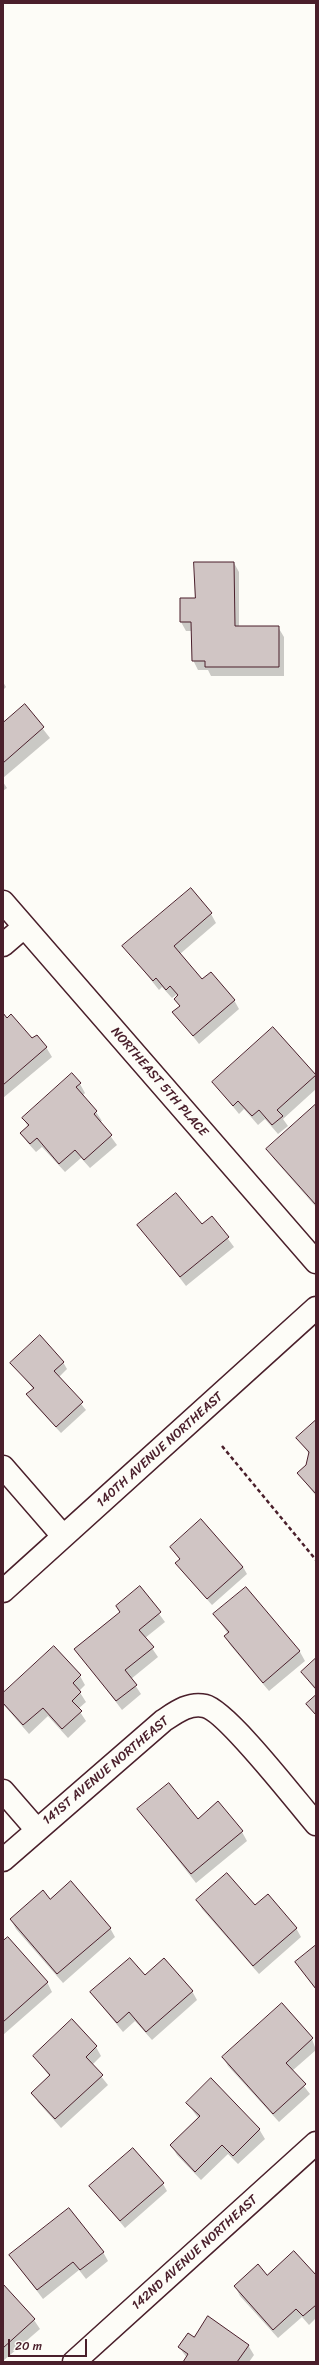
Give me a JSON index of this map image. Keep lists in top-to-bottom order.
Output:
{
  "streets": {
    "street": [
      "NORTHEAST 5TH PLACE",
      "140TH AVENUE NORTHEAST",
      "141ST AVENUE NORTHEAST",
      "142ND AVENUE NORTHEAST"
    ]
  },
  "scale_bar": "20 m"
}
